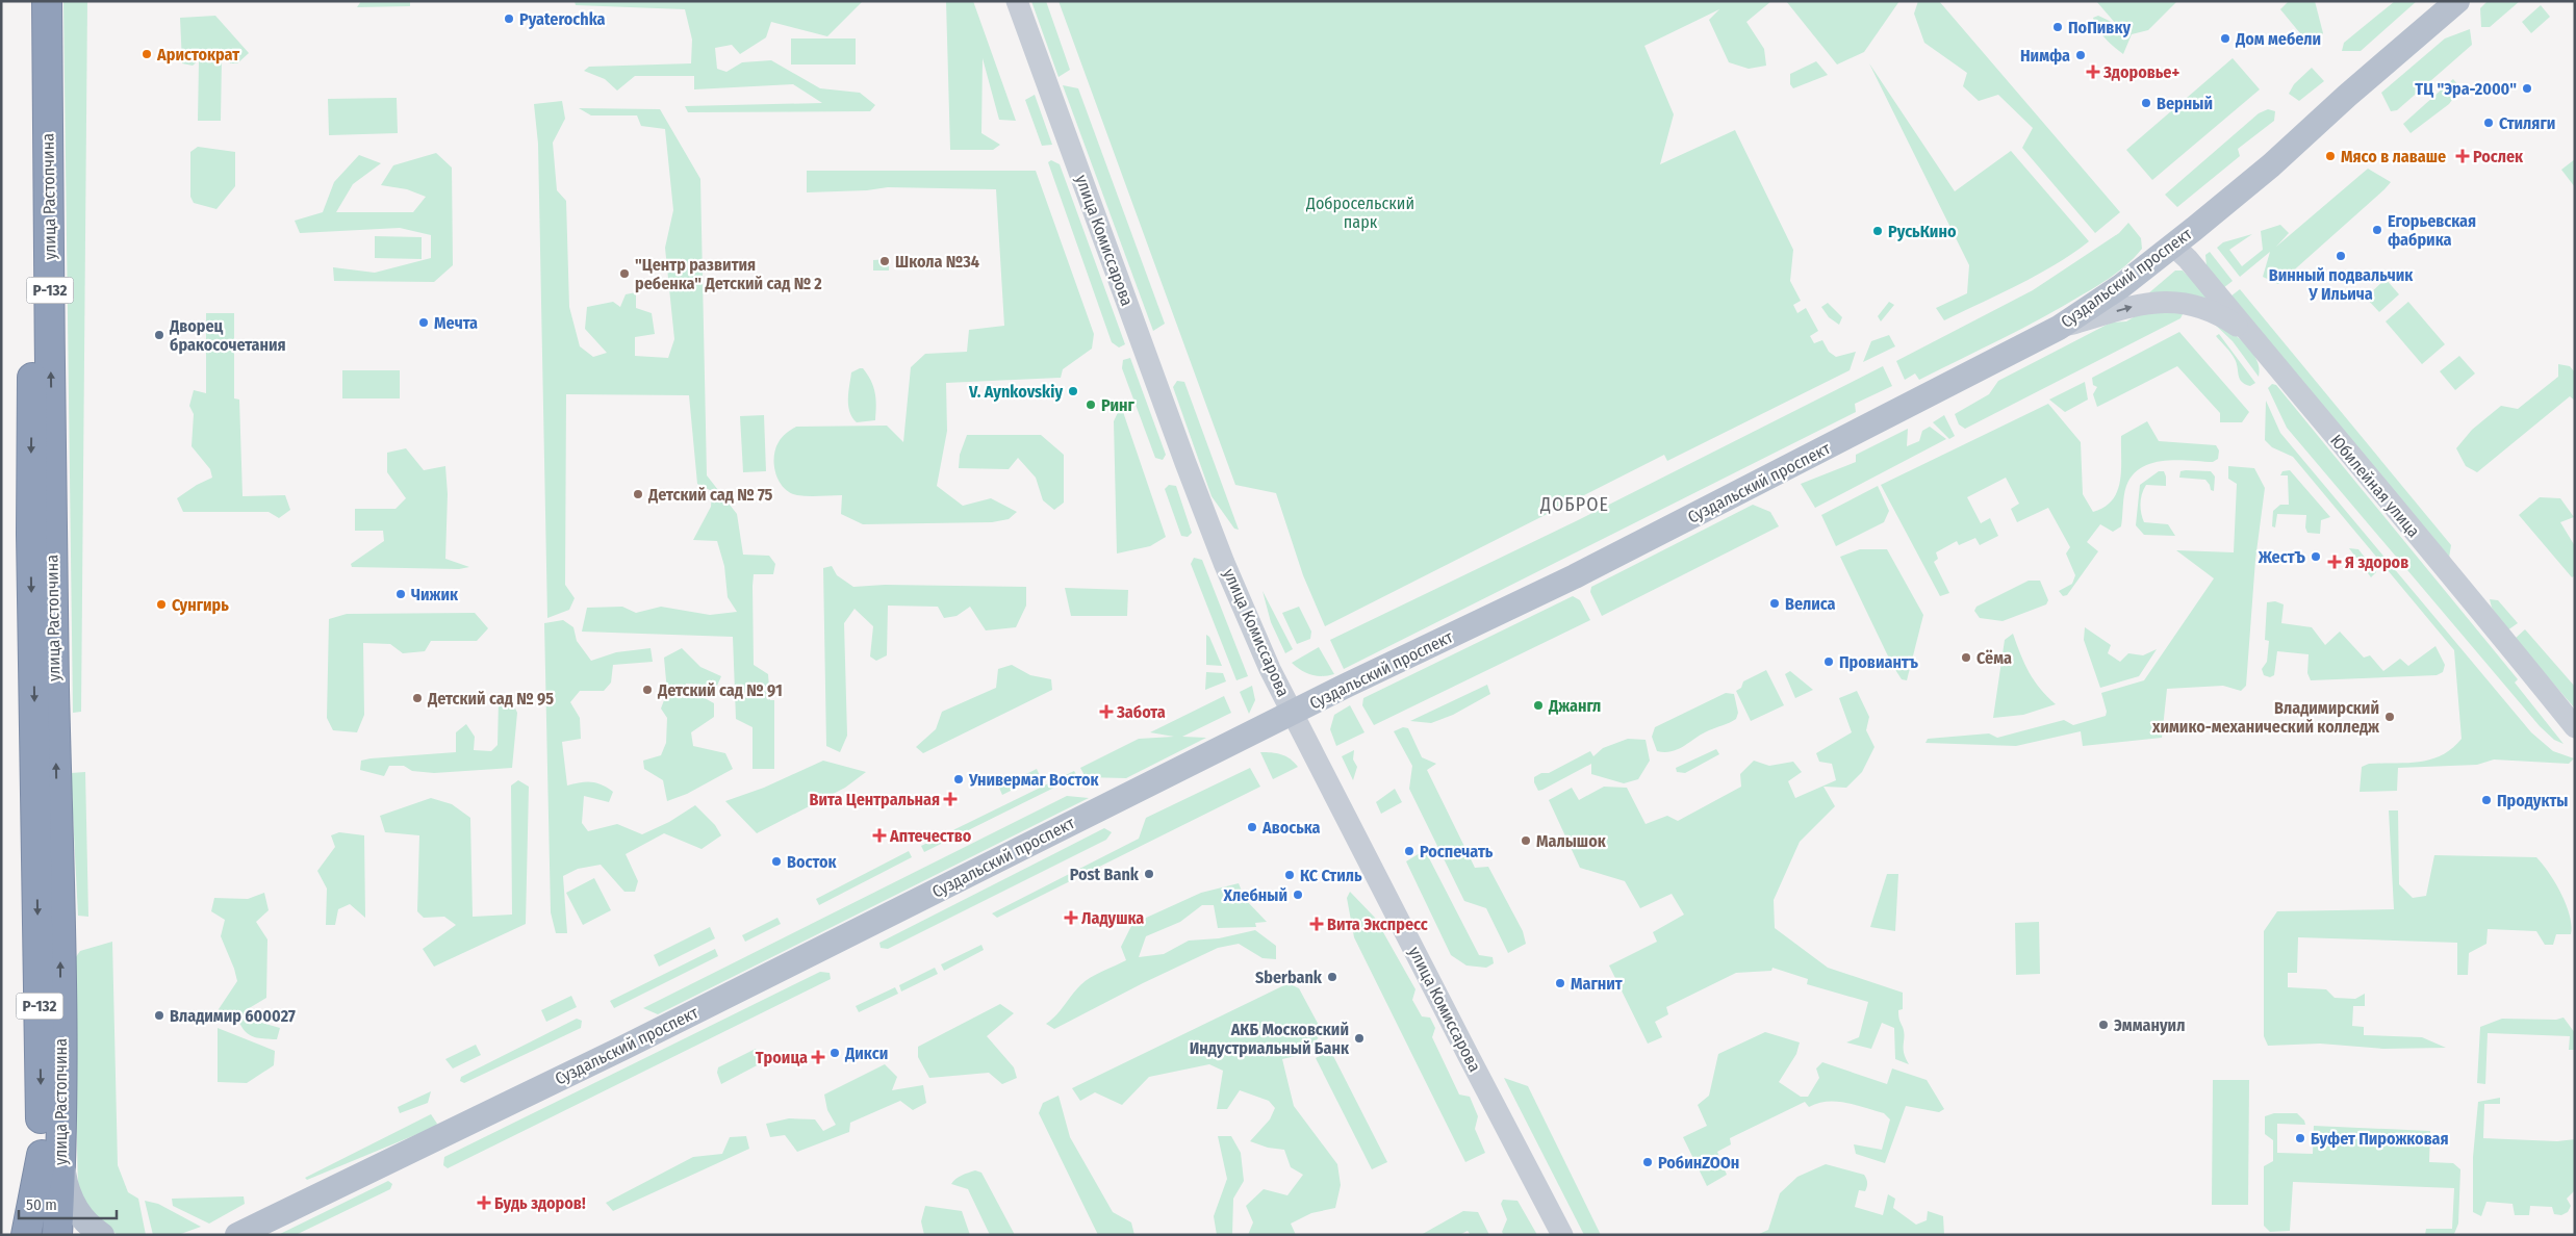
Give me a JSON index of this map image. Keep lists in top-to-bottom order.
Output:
{
  "streets": {
    "highway": ["улица Растопчина", "Р-132"],
    "main road": ["улица Комиссарова", "Суздальский проспект", "Юбилейная улица"]
  },
  "crossings": [
    ["улица Растопчина", "Р-132"],
    ["улица Комиссарова", "Суздальский проспект"],
    ["Суздальский проспект", "Юбилейная улица"]
  ],
  "districts": ["ДОБРОЕ"],
  "parks": ["Добросельский парк"],
  "places": {
    "other": [
      "Pyaterochka",
      "ПоПивку",
      "Дом мебели",
      "Аристократ",
      "Нимфа",
      "ТЦ \"Эра-2000\"",
      "Верный",
      "Стиляги",
      "Мясо в лаваше",
      "Егорьевская фабрика",
      "РусьКино",
      "Винный подвальчик У Ильича",
      "Школа №34",
      "\"Центр развития ребенка\" Детский сад № 2",
      "Мечта",
      "Дворец бракосочетания",
      "V. Aynkovskiy",
      "Ринг",
      "Детский сад № 75",
      "ЖестЪ",
      "Чижик",
      "Велиса",
      "Сунгирь",
      "Сёма",
      "Провиантъ",
      "Детский сад № 91",
      "Детский сад № 95",
      "Джангл",
      "Владимирский химико-механический колледж",
      "Универмаг Восток",
      "Продукты",
      "Авоська",
      "Малышок",
      "Роспечать",
      "Восток",
      "Post Bank",
      "КС Стиль",
      "Хлебный",
      "Sberbank",
      "Магнит",
      "Владимир 600027",
      "Эммануил",
      "АКБ Московский Индустриальный Банк",
      "Дикси",
      "Буфет Пирожковая",
      "РобинZOOн"
    ],
    "health": [
      "Здоровье+",
      "Рослек",
      "Я здоров",
      "Забота",
      "Вита Центральная",
      "Аптечество",
      "Ладушка",
      "Вита Экспресс",
      "Троица",
      "Будь здоров!"
    ]
  },
  "scale_bar": "50 m"
}
